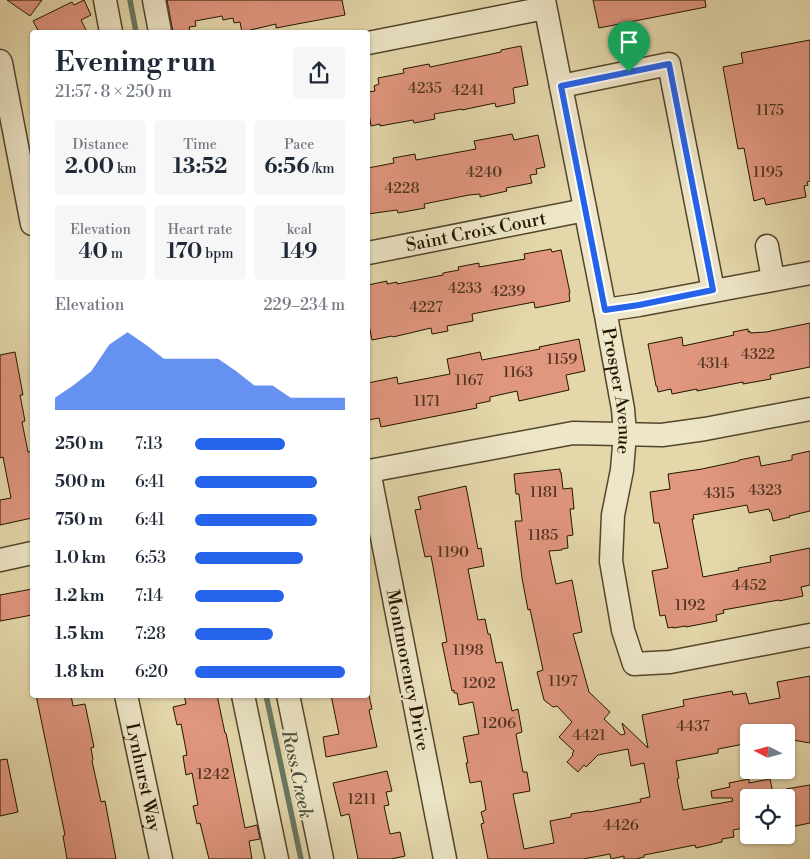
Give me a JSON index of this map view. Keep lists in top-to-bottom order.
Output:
{
  "streets": {
    "street": [
      "Saint Croix Court",
      "Prosper Avenue",
      "Montmorency Drive",
      "Lynhurst Way"
    ]
  },
  "crossings": [
    ["Saint Croix Court", "Prosper Avenue"],
    ["Prosper Avenue", "Montmorency Drive"]
  ],
  "water": ["Ross Creek"],
  "house_numbers": [
    "4235",
    "4241",
    "1175",
    "4240",
    "1195",
    "4228",
    "4233",
    "4239",
    "4227",
    "4322",
    "1159",
    "4314",
    "1163",
    "1167",
    "1171",
    "4323",
    "1181",
    "4315",
    "1185",
    "1190",
    "4452",
    "1192",
    "1198",
    "1197",
    "1202",
    "1206",
    "4437",
    "4421",
    "1242",
    "1211",
    "4426"
  ],
  "north": "left",
  "page": {
    "heading": ["Evening run", "21:57 · 8 × 250 m"],
    "stats": [
      ["Distance", "2.00 km"],
      ["Time", "13:52"],
      ["Pace", "6:56 /km"],
      ["Elevation", "40 m"],
      ["Heart rate", "170 bpm"],
      ["kcal", "149"]
    ],
    "chart": ["Elevation", "229–234 m"],
    "list": [
      {
        "name": "250 m",
        "note": "7:13"
      },
      {
        "name": "500 m",
        "note": "6:41"
      },
      {
        "name": "750 m",
        "note": "6:41"
      },
      {
        "name": "1.0 km",
        "note": "6:53"
      },
      {
        "name": "1.2 km",
        "note": "7:14"
      },
      {
        "name": "1.5 km",
        "note": "7:28"
      },
      {
        "name": "1.8 km",
        "note": "6:20"
      }
    ]
  }
}
